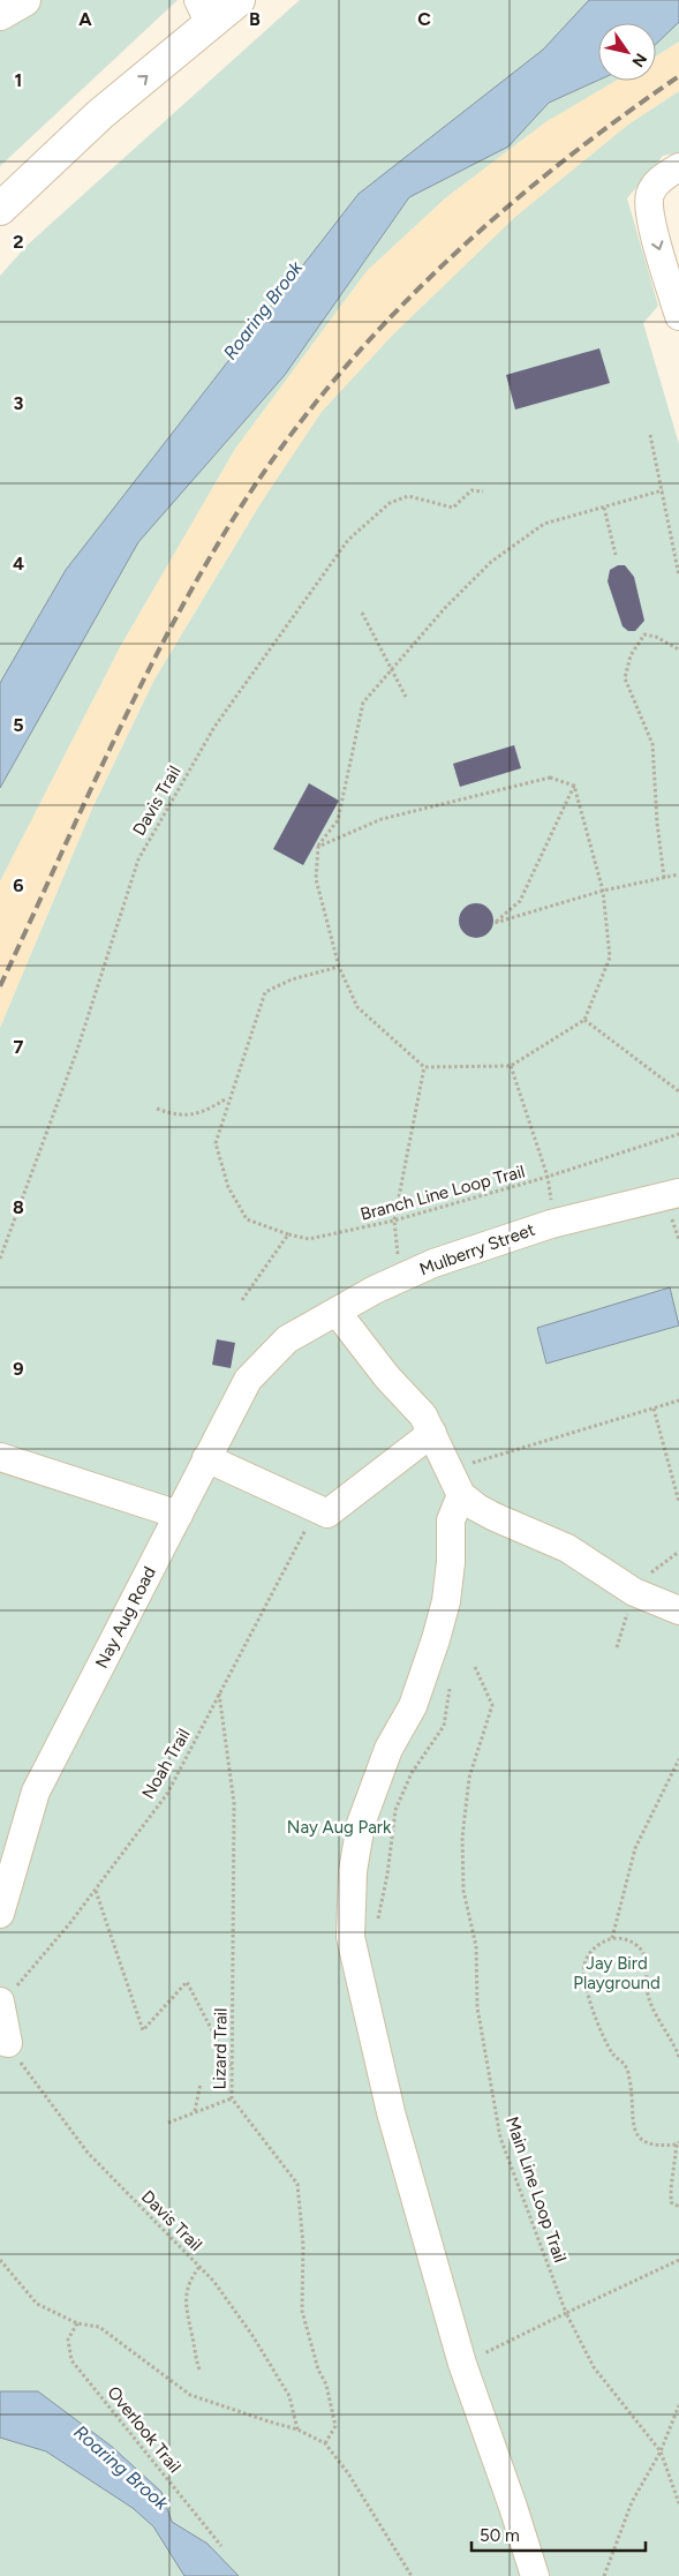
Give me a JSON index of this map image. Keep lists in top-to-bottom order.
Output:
{
  "streets": {
    "street": ["Mulberry Street", "Nay Aug Road"],
    "path": [
      "Davis Trail",
      "Branch Line Loop Trail",
      "Noah Trail",
      "Lizard Trail",
      "Main Line Loop Trail",
      "Overlook Trail"
    ]
  },
  "crossings": [
    ["Mulberry Street", "Nay Aug Road"],
    ["Noah Trail", "Lizard Trail"]
  ],
  "water": ["Roaring Brook"],
  "parks": ["Nay Aug Park", "Jay Bird Playground"],
  "scale_bar": "50 m",
  "north": "bottom right",
  "grid": {
    "columns": ["A", "B", "C"],
    "rows": [
      "1",
      "2",
      "3",
      "4",
      "5",
      "6",
      "7",
      "8",
      "9"
    ]
  }
}
